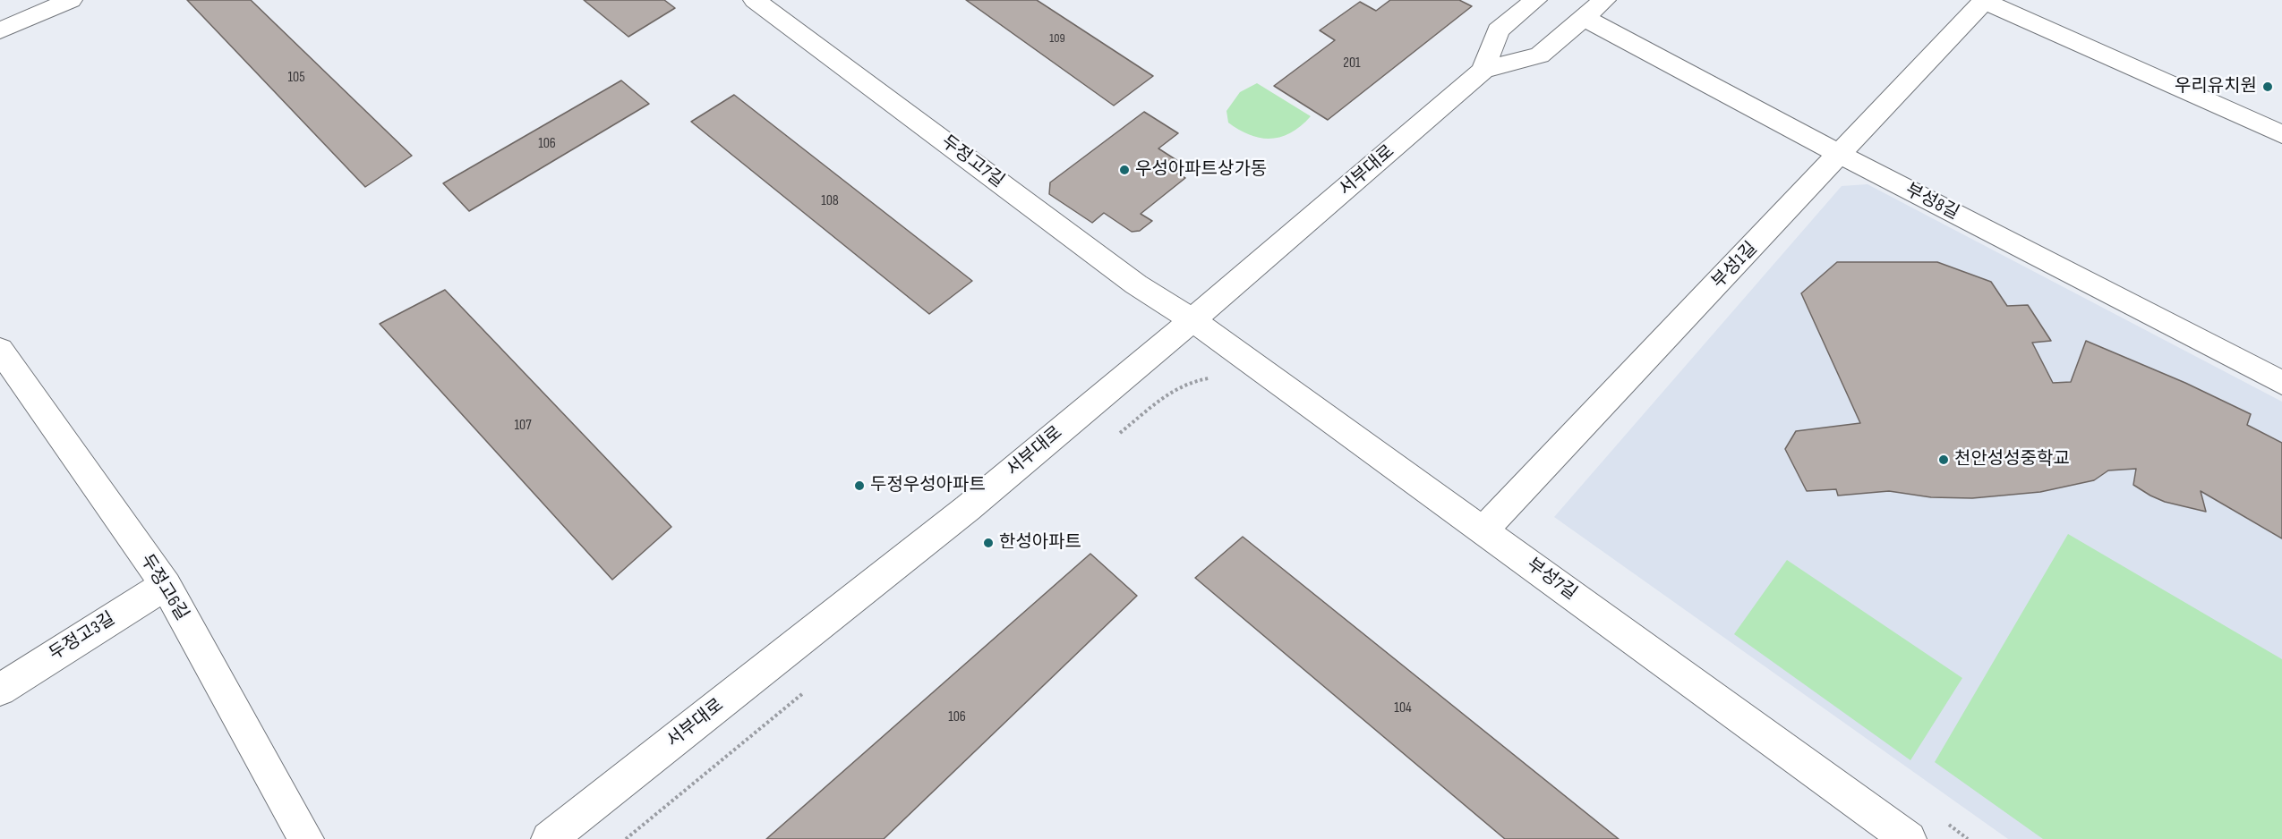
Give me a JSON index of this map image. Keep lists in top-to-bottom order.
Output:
{
  "streets": {
    "street": [
      "두정고7길",
      "서부대로",
      "부성8길",
      "부성1길",
      "부성7길",
      "두정고6길",
      "두정고3길"
    ]
  },
  "crossings": [
    ["두정고7길", "서부대로"],
    ["두정고7길", "부성7길"],
    ["서부대로", "부성8길"],
    ["서부대로", "부성7길"],
    ["부성8길", "부성1길"],
    ["부성1길", "부성7길"],
    ["두정고6길", "두정고3길"]
  ],
  "places": [
    "우리유치원",
    "우성아파트상가동",
    "천안성성중학교",
    "두정우성아파트",
    "한성아파트"
  ],
  "house_numbers": [
    "109",
    "201",
    "105",
    "106",
    "108",
    "107",
    "104",
    "106"
  ]
}
